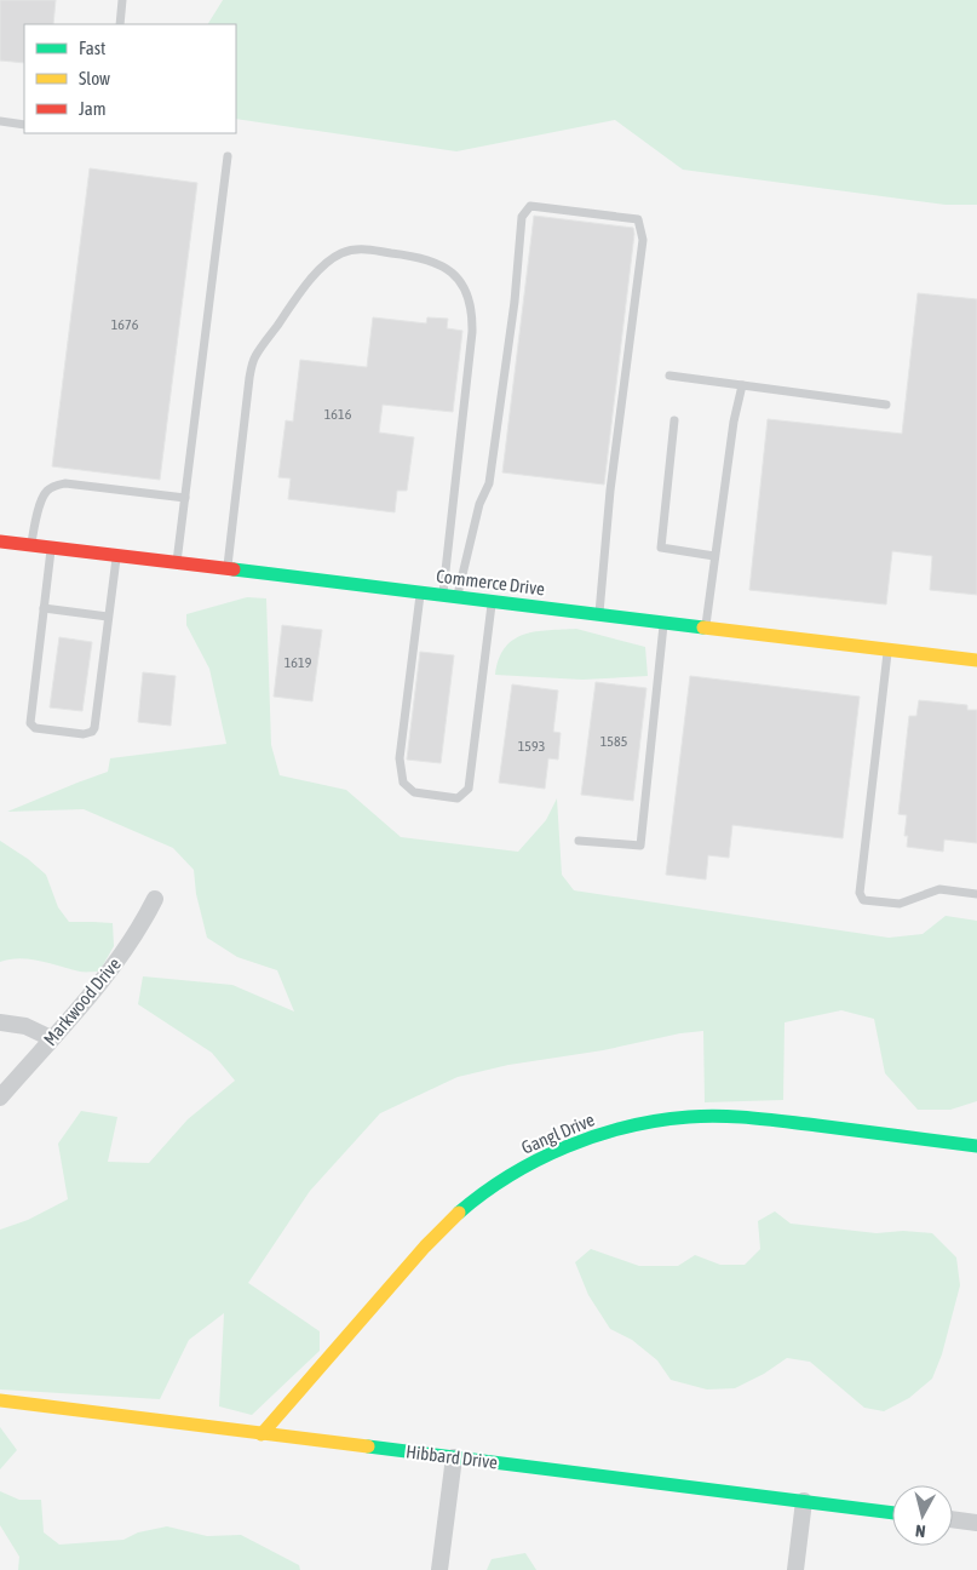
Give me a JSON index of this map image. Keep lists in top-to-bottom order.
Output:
{
  "streets": {
    "street": [
      "Commerce Drive",
      "Markwood Drive",
      "Gangl Drive",
      "Hibbard Drive"
    ]
  },
  "crossings": [
    ["Gangl Drive", "Hibbard Drive"]
  ],
  "house_numbers": [
    "1676",
    "1616",
    "1619",
    "1585",
    "1593"
  ],
  "legend": ["Fast", "Slow", "Jam"],
  "north": "bottom"
}
